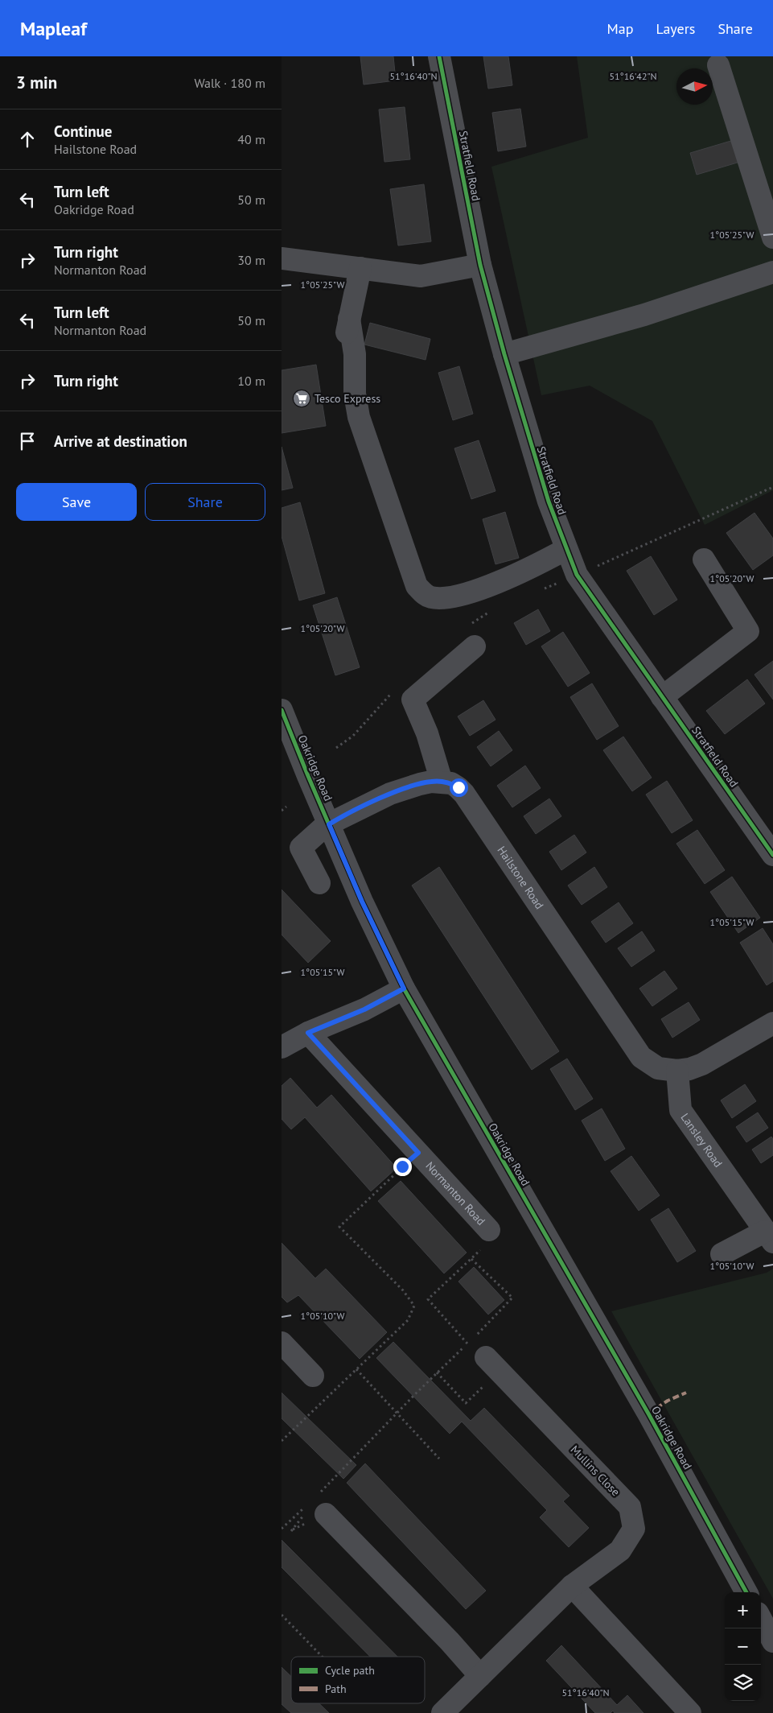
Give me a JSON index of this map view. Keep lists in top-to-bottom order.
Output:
{
  "streets": {
    "street": [
      "Stratfield Road",
      "Oakridge Road",
      "Hailstone Road",
      "Lansley Road",
      "Normanton Road",
      "Mullins Close"
    ]
  },
  "crossings": [
    ["Hailstone Road", "Lansley Road"]
  ],
  "places": {
    "supermarket": ["Tesco Express"]
  },
  "legend": ["Cycle path", "Path"],
  "north": "right",
  "page": {
    "header": "Mapleaf",
    "nav": ["Map", "Layers", "Share"],
    "heading": ["3 min", "Walk · 180 m"],
    "list": [
      ["Continue", "Hailstone Road", "40 m"],
      ["Turn left", "Oakridge Road", "50 m"],
      ["Turn right", "Normanton Road", "30 m"],
      ["Turn left", "Normanton Road", "50 m"],
      ["Turn right", "10 m"],
      "Arrive at destination"
    ],
    "buttons": ["Save", "Share"],
    "map_buttons": ["+", "−"]
  },
  "coordinates": [
    "51°16'40\"N",
    "51°16'42\"N",
    "1°05'25\"W",
    "1°05'20\"W",
    "1°05'15\"W",
    "1°05'10\"W"
  ]
}
